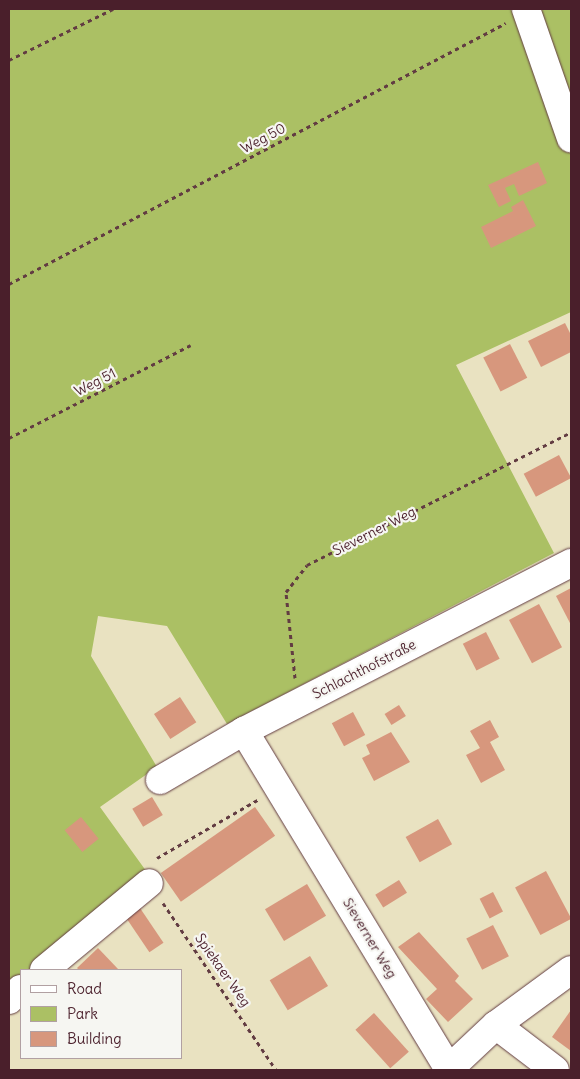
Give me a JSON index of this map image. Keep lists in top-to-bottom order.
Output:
{
  "streets": {
    "street": ["Sieverner Weg", "Schlachthofstraße"],
    "path": ["Weg 50", "Weg 51", "Spiekaer Weg"]
  },
  "crossings": [
    ["Sieverner Weg", "Schlachthofstraße"]
  ],
  "legend": ["Road", "Park", "Building"]
}
